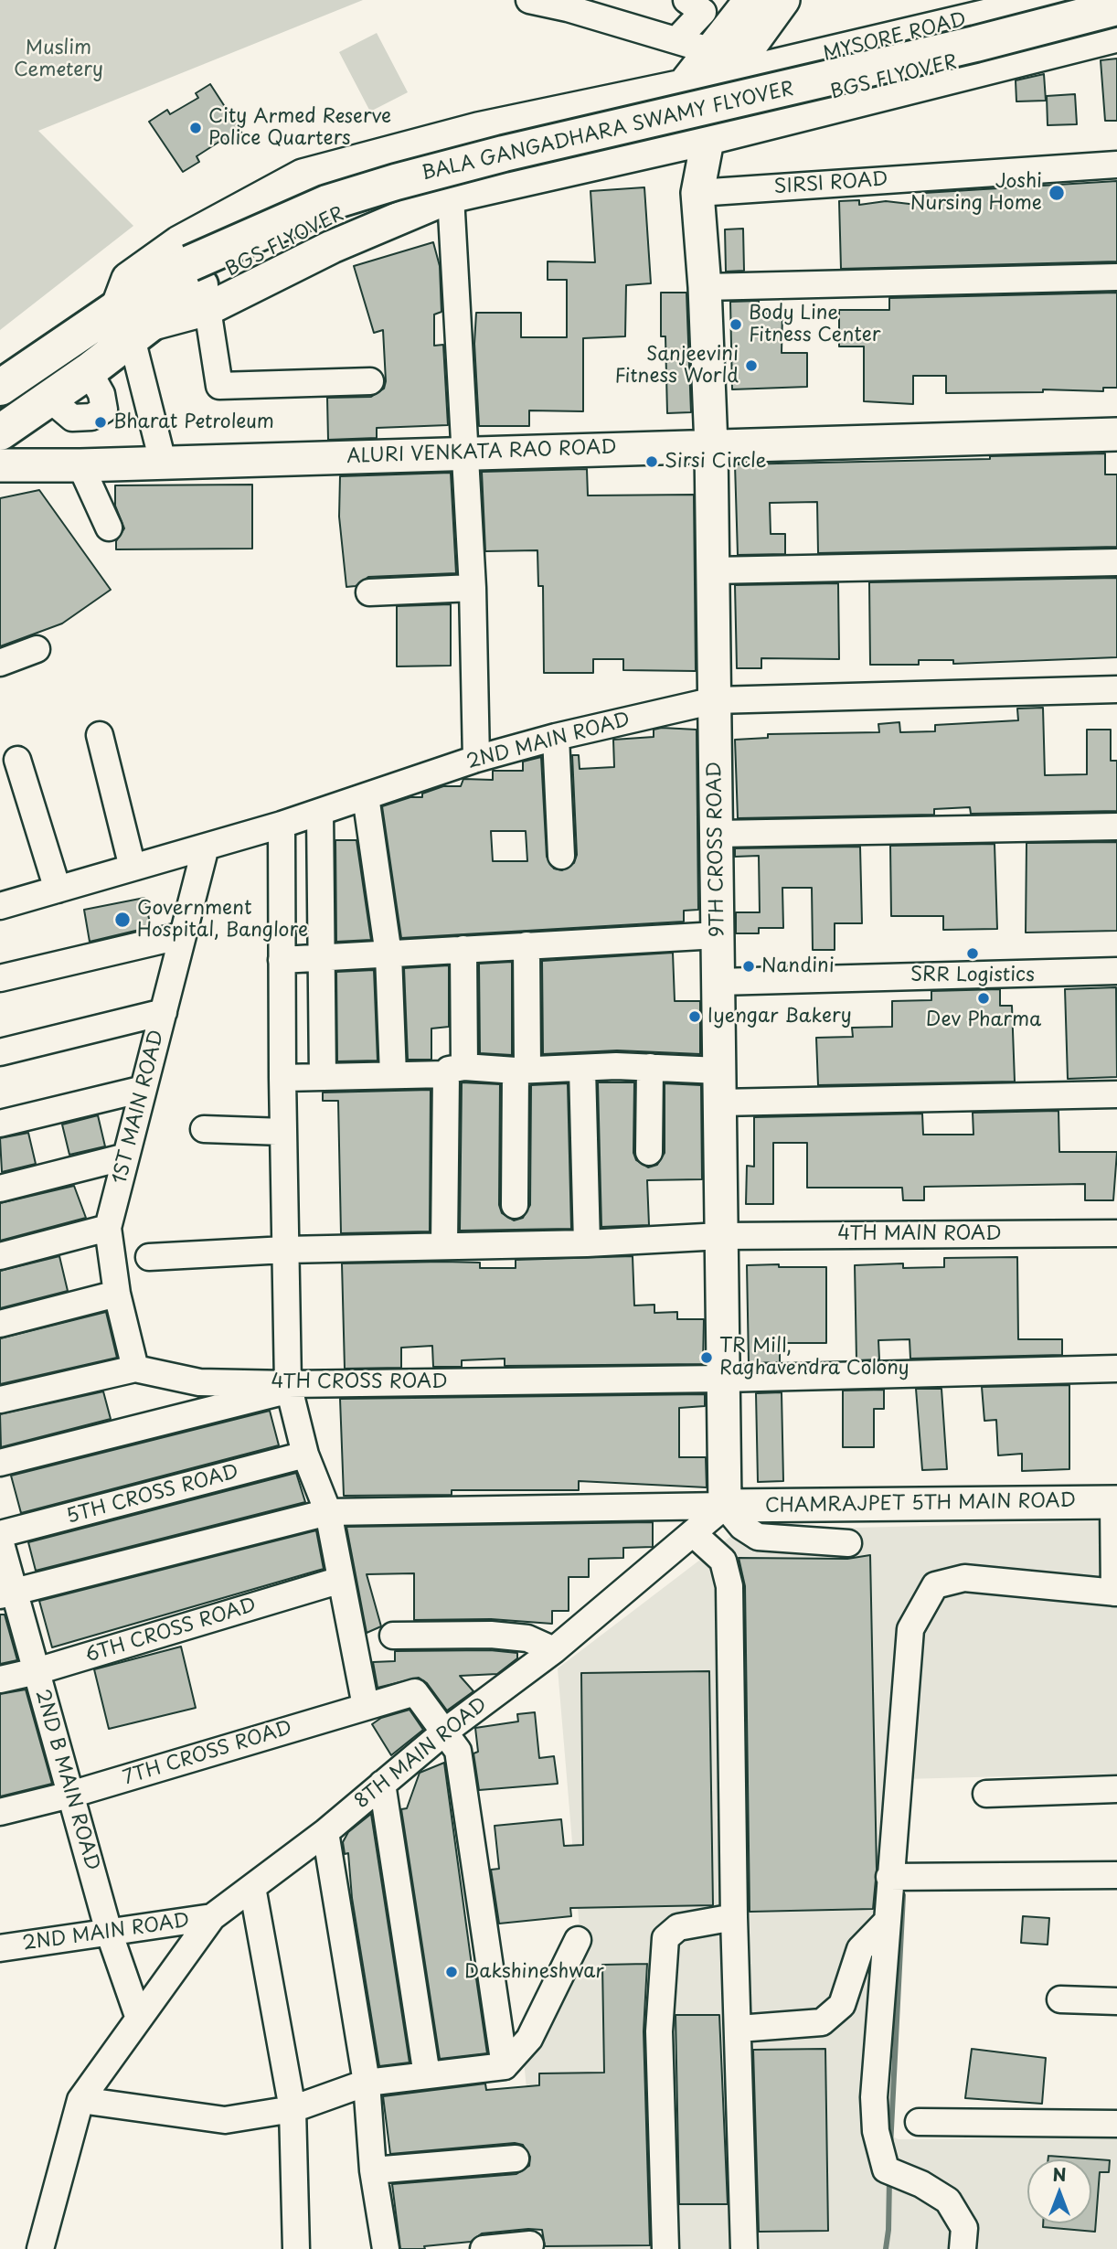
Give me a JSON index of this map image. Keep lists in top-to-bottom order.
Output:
{
  "streets": {
    "highway": ["BGS FLYOVER", "BALA GANGADHARA SWAMY FLYOVER"],
    "main road": [
      "MYSORE ROAD",
      "ALURI VENKATA RAO ROAD",
      "9TH CROSS ROAD",
      "CHAMRAJPET 5TH MAIN ROAD"
    ],
    "street": [
      "SIRSI ROAD",
      "2ND MAIN ROAD",
      "1ST MAIN ROAD",
      "4TH MAIN ROAD",
      "4TH CROSS ROAD",
      "5TH CROSS ROAD",
      "6TH CROSS ROAD",
      "7TH CROSS ROAD",
      "8TH MAIN ROAD",
      "2ND B MAIN ROAD"
    ]
  },
  "crossings": [
    ["MYSORE ROAD", "BALA GANGADHARA SWAMY FLYOVER"],
    ["BGS FLYOVER", "BALA GANGADHARA SWAMY FLYOVER"],
    ["SIRSI ROAD", "9TH CROSS ROAD"],
    ["ALURI VENKATA RAO ROAD", "9TH CROSS ROAD"],
    ["2ND MAIN ROAD", "9TH CROSS ROAD"],
    ["2ND MAIN ROAD", "1ST MAIN ROAD"],
    ["2ND MAIN ROAD", "8TH MAIN ROAD"],
    ["2ND MAIN ROAD", "2ND B MAIN ROAD"],
    ["9TH CROSS ROAD", "4TH MAIN ROAD"],
    ["9TH CROSS ROAD", "4TH CROSS ROAD"],
    ["9TH CROSS ROAD", "CHAMRAJPET 5TH MAIN ROAD"],
    ["9TH CROSS ROAD", "8TH MAIN ROAD"],
    ["1ST MAIN ROAD", "4TH CROSS ROAD"],
    ["CHAMRAJPET 5TH MAIN ROAD", "8TH MAIN ROAD"],
    ["6TH CROSS ROAD", "2ND B MAIN ROAD"],
    ["7TH CROSS ROAD", "8TH MAIN ROAD"],
    ["7TH CROSS ROAD", "2ND B MAIN ROAD"],
    ["8TH MAIN ROAD", "2ND B MAIN ROAD"]
  ],
  "parks": ["Muslim Cemetery"],
  "places": [
    "City Armed Reserve Police Quarters",
    "Joshi Nursing Home",
    "Body Line Fitness Center",
    "Sanjeevini Fitness World",
    "Bharat Petroleum",
    "Sirsi Circle",
    "Government Hospital, Banglore",
    "SRR Logistics",
    "Nandini",
    "Dev Pharma",
    "Iyengar Bakery",
    "TR Mill, Raghavendra Colony",
    "Dakshineshwar"
  ],
  "north": "top"
}
